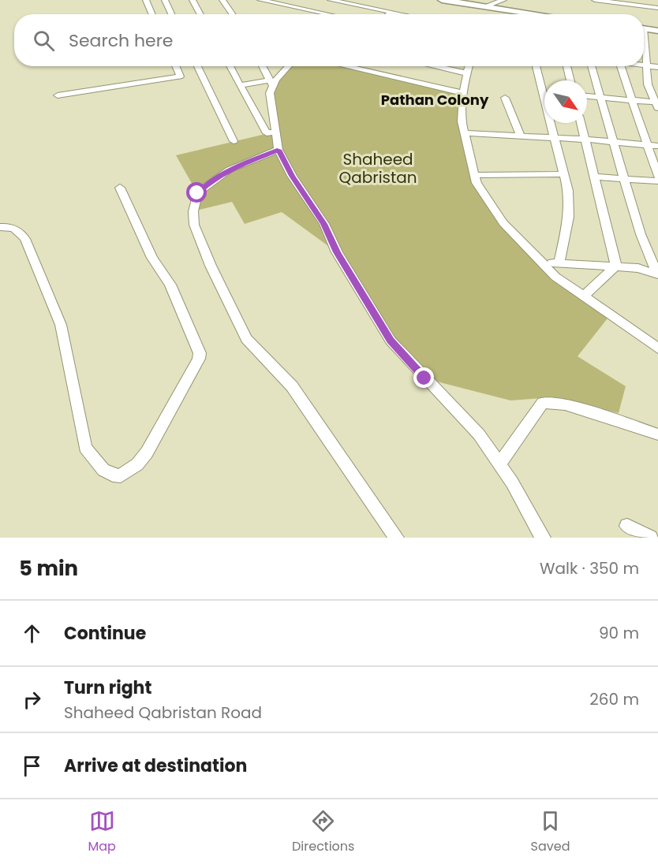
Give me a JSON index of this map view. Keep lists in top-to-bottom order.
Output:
{
  "districts": ["Pathan Colony"],
  "parks": ["Shaheed Qabristan"],
  "north": "bottom right",
  "page": {
    "search": "Search here",
    "heading": ["5 min", "Walk · 350 m"],
    "list": [
      ["Continue", "90 m"],
      ["Turn right", "Shaheed Qabristan Road", "260 m"],
      "Arrive at destination"
    ],
    "nav": ["Map", "Directions", "Saved"]
  }
}
